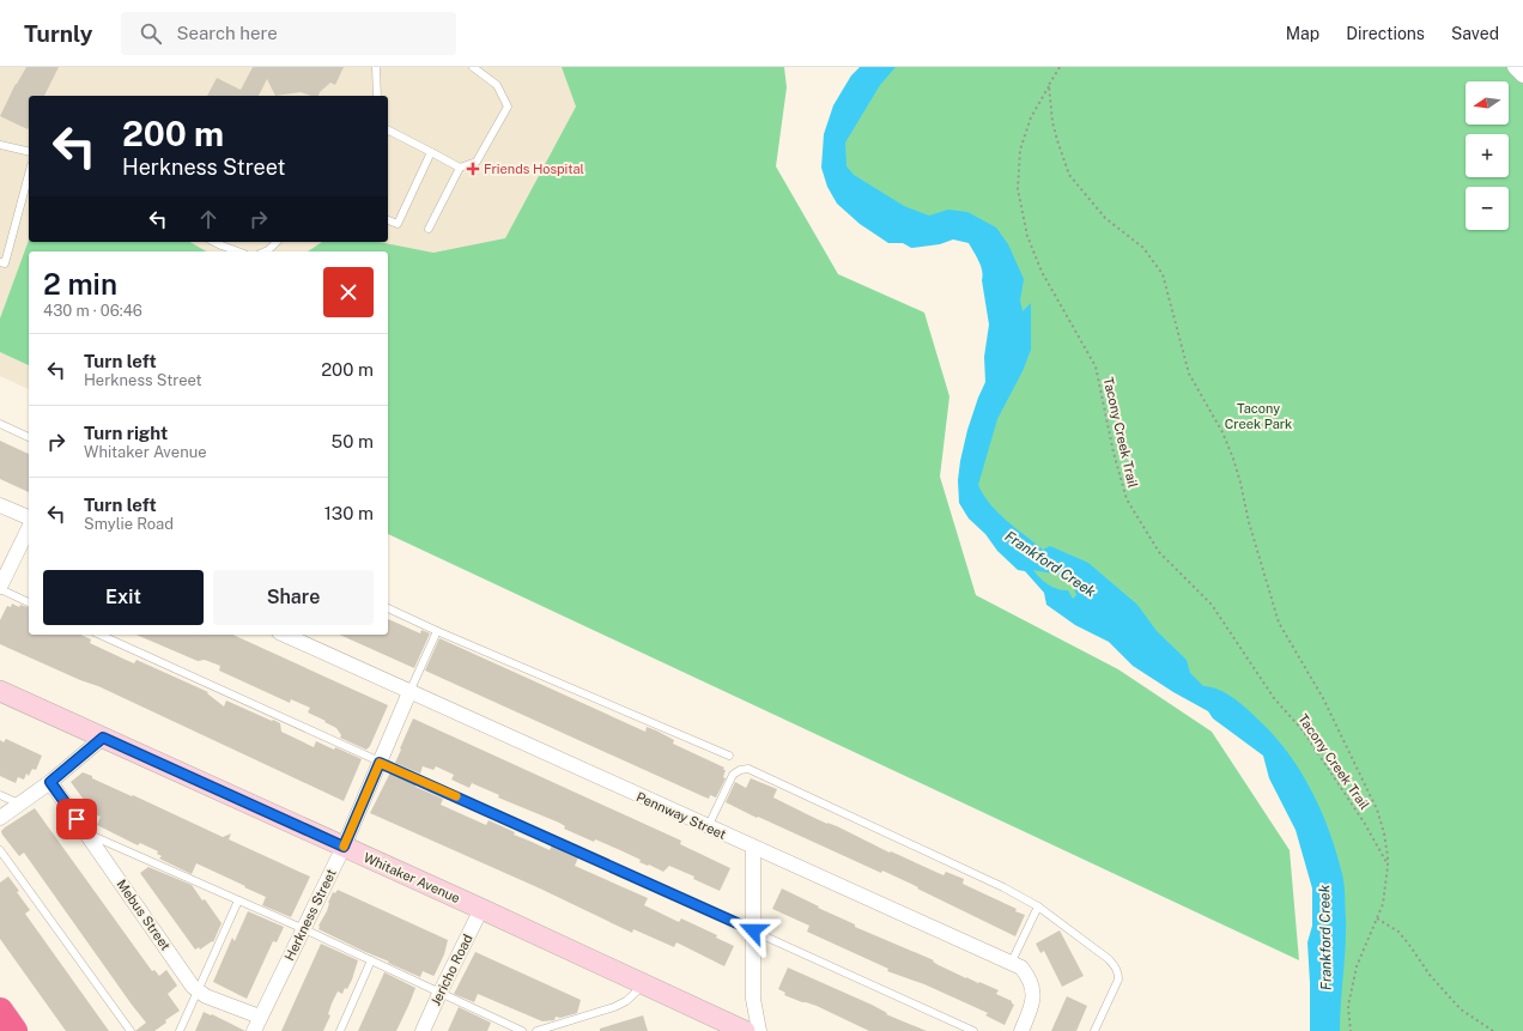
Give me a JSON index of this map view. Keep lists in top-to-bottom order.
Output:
{
  "streets": {
    "main road": ["Whitaker Avenue"],
    "street": [
      "Pennway Street",
      "Mebus Street",
      "Herkness Street",
      "Jericho Road"
    ],
    "path": ["Tacony Creek Trail"]
  },
  "crossings": [
    ["Pennway Street", "Herkness Street"],
    ["Whitaker Avenue", "Herkness Street"],
    ["Whitaker Avenue", "Jericho Road"],
    ["Mebus Street", "Herkness Street"]
  ],
  "water": ["Frankford Creek"],
  "parks": ["Tacony Creek Park"],
  "places": {
    "health": ["Friends Hospital"]
  },
  "north": "left",
  "page": {
    "header": "Turnly",
    "search": "Search here",
    "nav": ["Map", "Directions", "Saved"],
    "map_buttons": ["+", "−"],
    "turn": ["200 m", "Herkness Street"],
    "heading": ["2 min", "430 m · 06:46"],
    "list": [
      {
        "name": "Turn left",
        "note": "Herkness Street",
        "value": "200 m"
      },
      {
        "name": "Turn right",
        "note": "Whitaker Avenue",
        "value": "50 m"
      },
      {
        "name": "Turn left",
        "note": "Smylie Road",
        "value": "130 m"
      }
    ],
    "buttons": ["Exit", "Share"]
  }
}
